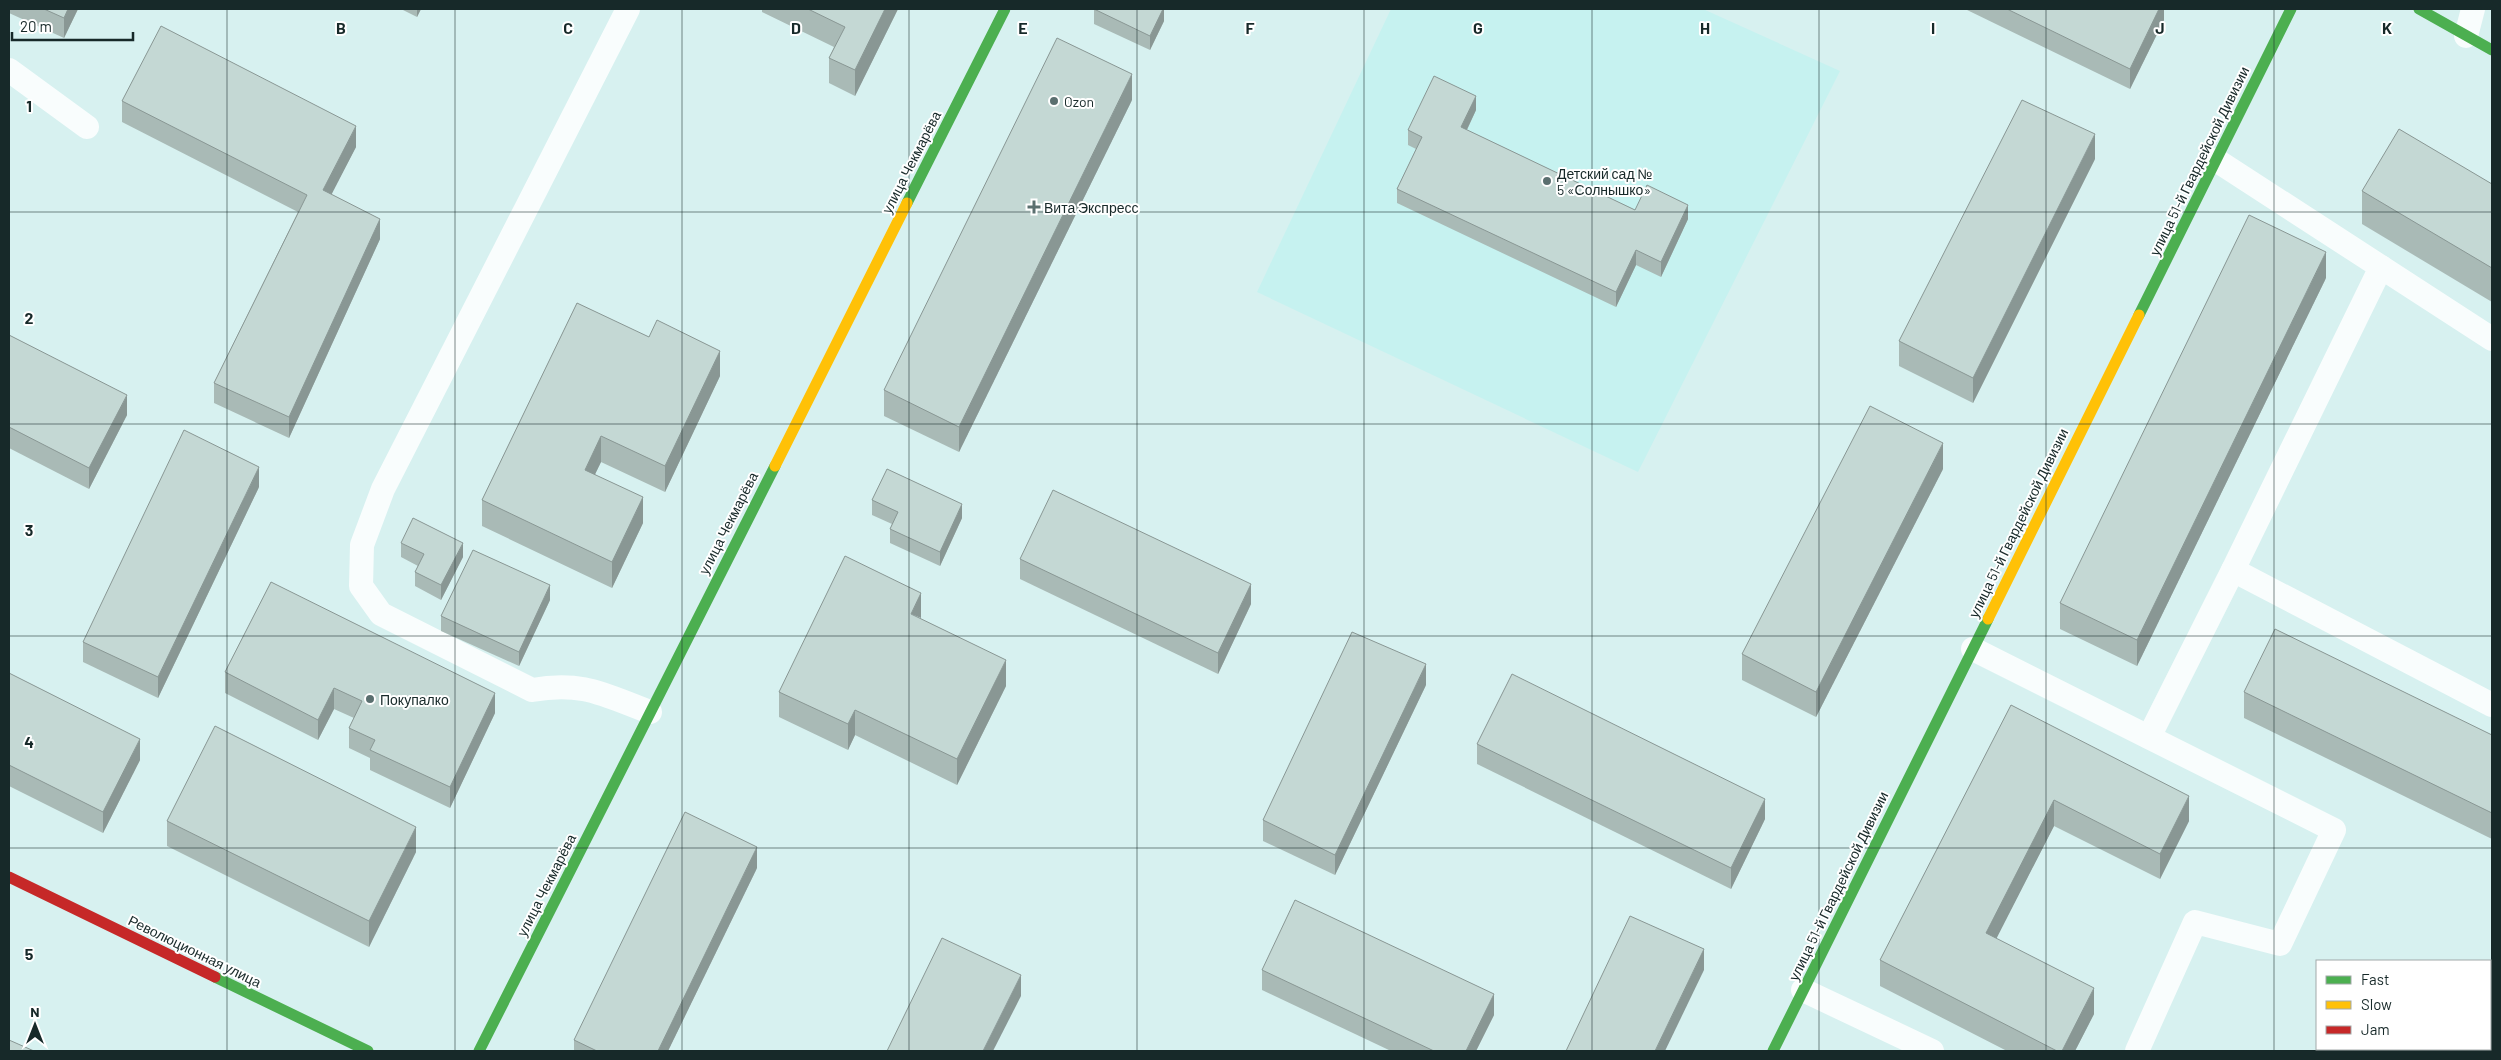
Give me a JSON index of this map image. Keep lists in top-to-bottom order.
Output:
{
  "streets": {
    "street": ["улица 51-й Гвардейской Дивизии", "улица Чекмарёва", "Революционная улица"]
  },
  "places": {
    "other": ["Ozon", "Детский сад № 5 «Солнышко»", "Покупалко"],
    "health": ["Вита Экспресс"]
  },
  "legend": ["Fast", "Slow", "Jam"],
  "scale_bar": "20 m",
  "north": "top",
  "grid": {
    "columns": [
      "B",
      "C",
      "D",
      "E",
      "F",
      "G",
      "H",
      "I",
      "J",
      "K"
    ],
    "rows": [
      "1",
      "2",
      "3",
      "4",
      "5"
    ]
  }
}
